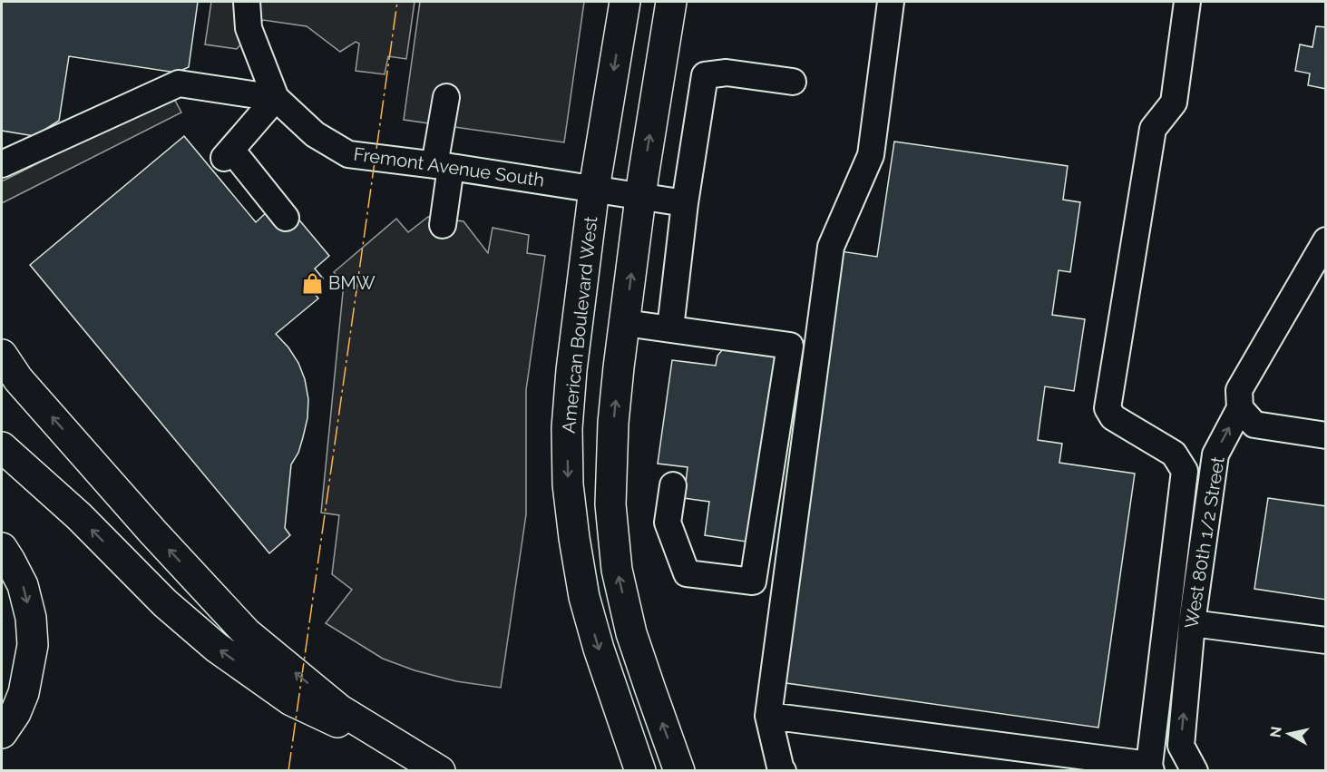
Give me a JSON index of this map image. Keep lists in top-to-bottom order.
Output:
{
  "streets": {
    "main road": ["American Boulevard West"],
    "street": ["Fremont Avenue South", "West 80th 1/2 Street"]
  },
  "crossings": [
    ["Fremont Avenue South", "American Boulevard West"]
  ],
  "places": {
    "shop": ["BMW"]
  },
  "north": "left"
}
